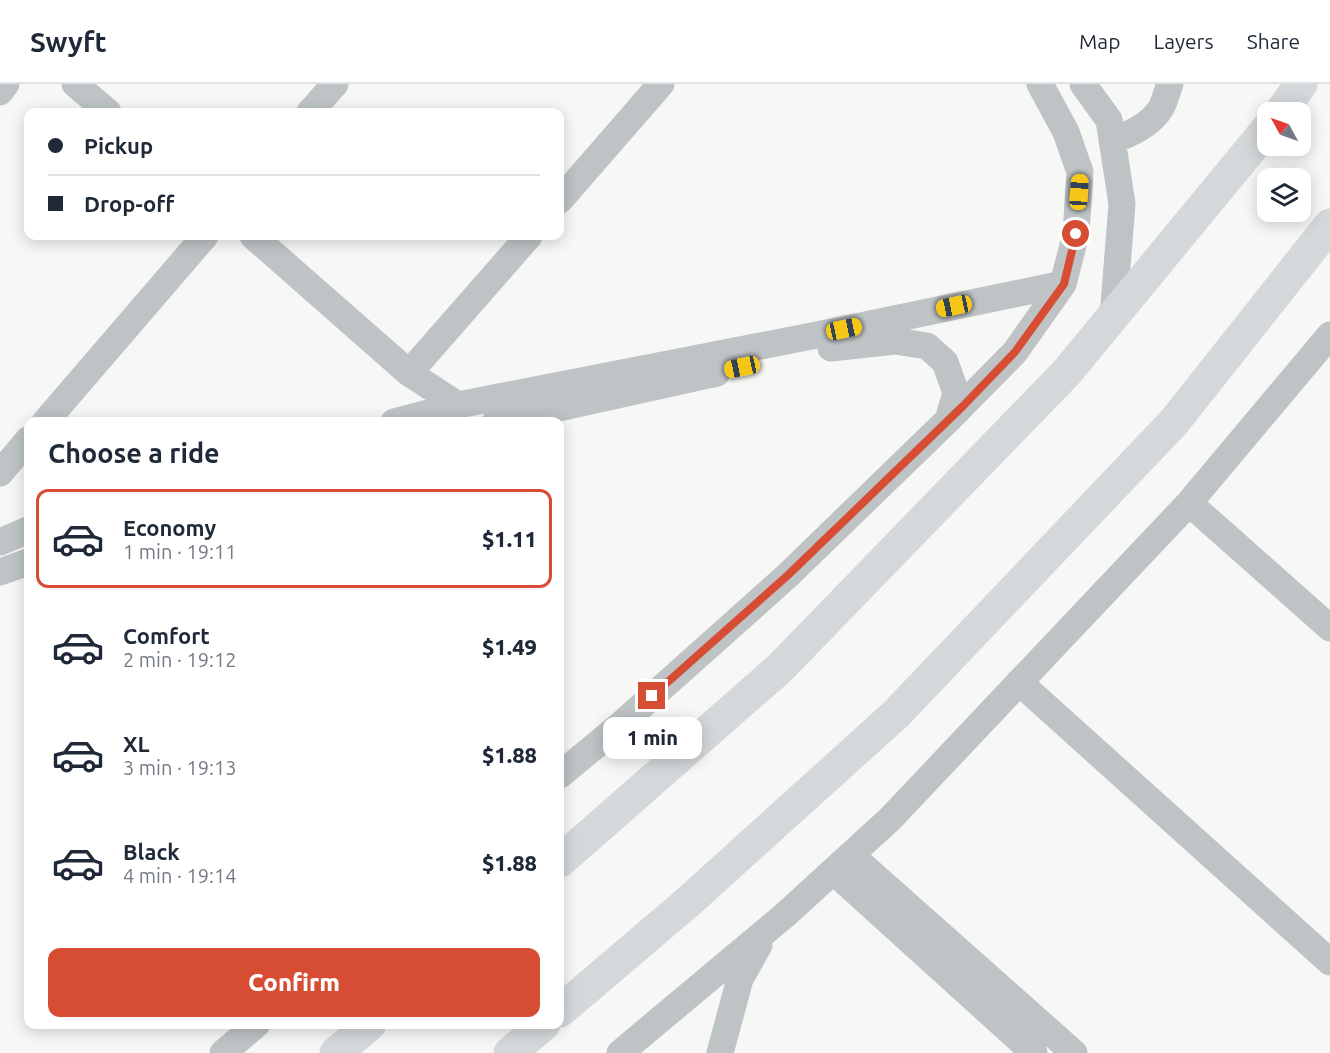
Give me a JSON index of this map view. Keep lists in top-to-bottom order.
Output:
{
  "north": "top left",
  "page": {
    "header": "Swyft",
    "nav": ["Map", "Layers", "Share"],
    "banner": ["Pickup", "Drop-off"],
    "heading": "Choose a ride",
    "list": [
      {
        "name": "Economy",
        "note": "1 min · 19:11",
        "value": "$1.11"
      },
      {
        "name": "Comfort",
        "note": "2 min · 19:12",
        "value": "$1.49"
      },
      {
        "name": "XL",
        "note": "3 min · 19:13",
        "value": "$1.88"
      },
      {
        "name": "Black",
        "note": "4 min · 19:14",
        "value": "$1.88"
      }
    ],
    "bubble": "1 min",
    "buttons": "Confirm"
  }
}
